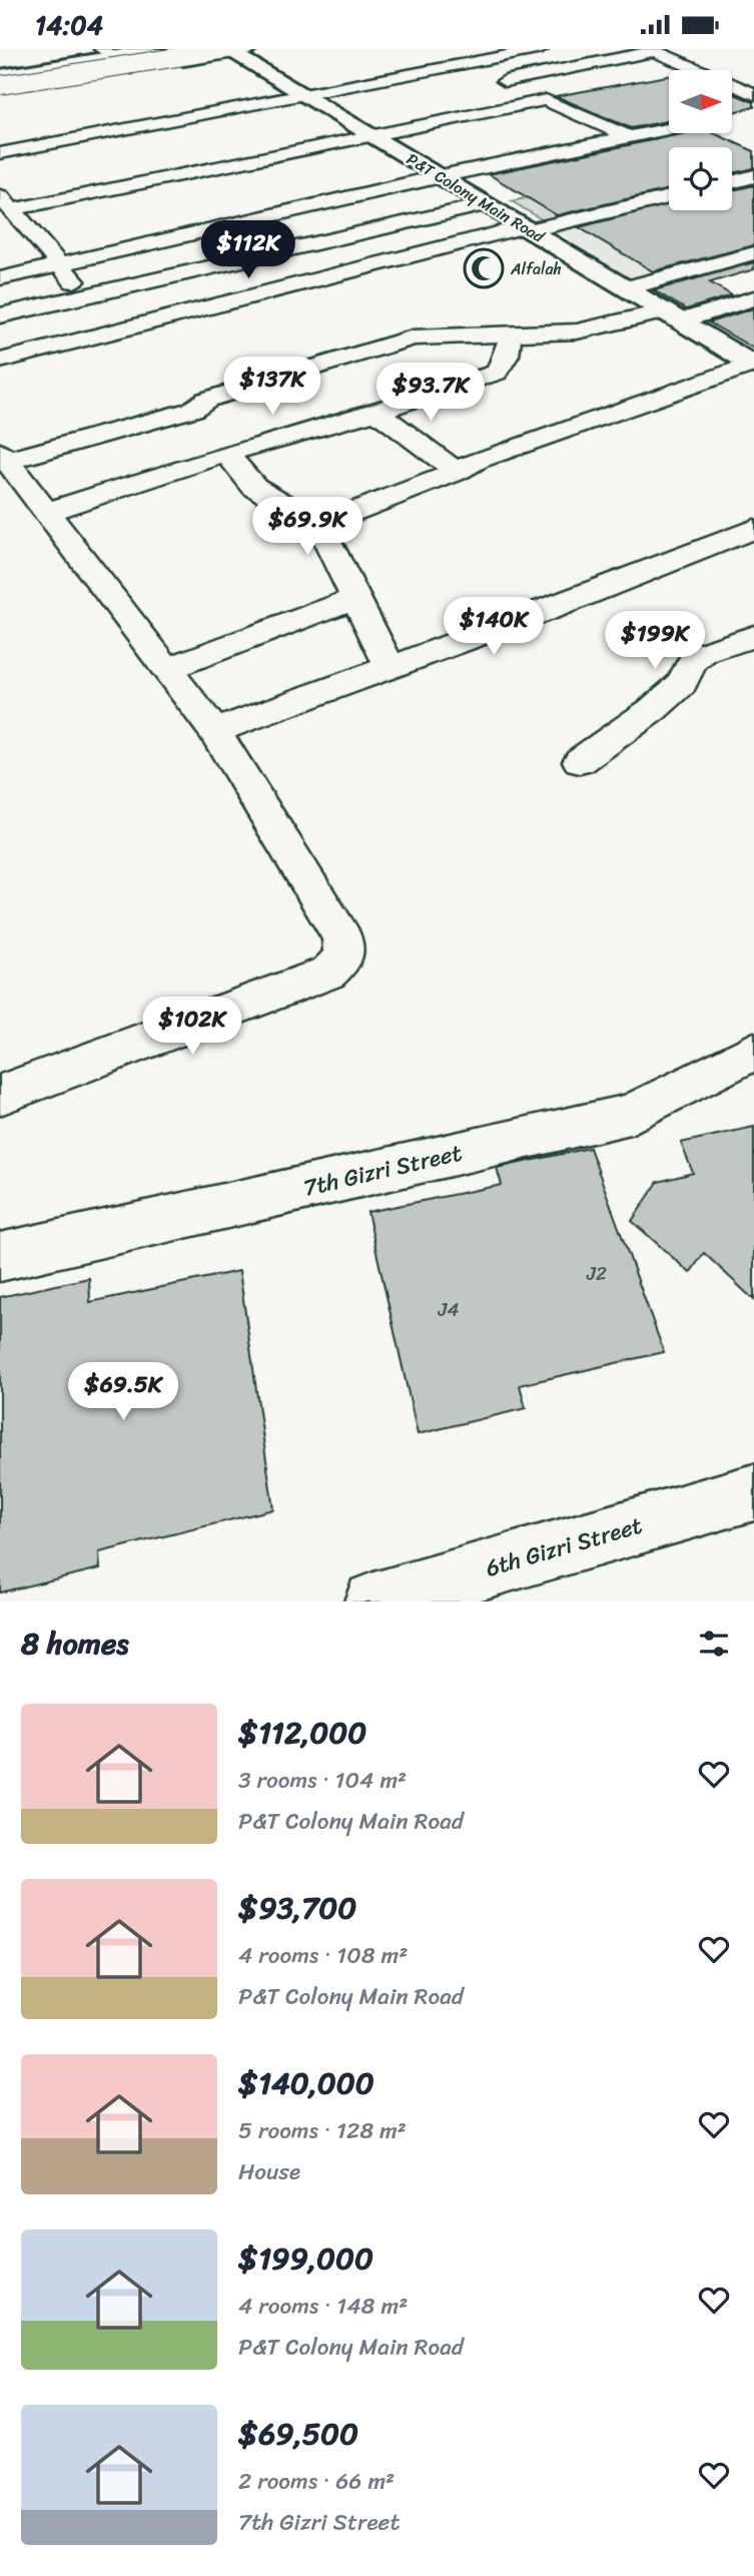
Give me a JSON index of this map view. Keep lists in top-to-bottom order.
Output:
{
  "streets": {
    "main road": ["P&T Colony Main Road"],
    "street": ["7th Gizri Street", "6th Gizri Street"]
  },
  "places": {
    "mosque": ["Alfalah"]
  },
  "house_numbers": ["J2", "J4"],
  "north": "right",
  "page": {
    "status": "14:04",
    "price": [
      "$112K",
      "$137K",
      "$93.7K",
      "$69.9K",
      "$140K",
      "$199K",
      "$102K",
      "$69.5K"
    ],
    "heading": "8 homes",
    "list": [
      {
        "name": "$112,000",
        "note": "3 rooms · 104 m² · P&T Colony Main Road"
      },
      {
        "name": "$93,700",
        "note": "4 rooms · 108 m² · P&T Colony Main Road"
      },
      {
        "name": "$140,000",
        "note": "5 rooms · 128 m² · House"
      },
      {
        "name": "$199,000",
        "note": "4 rooms · 148 m² · P&T Colony Main Road"
      },
      {
        "name": "$69,500",
        "note": "2 rooms · 66 m² · 7th Gizri Street"
      }
    ]
  }
}
